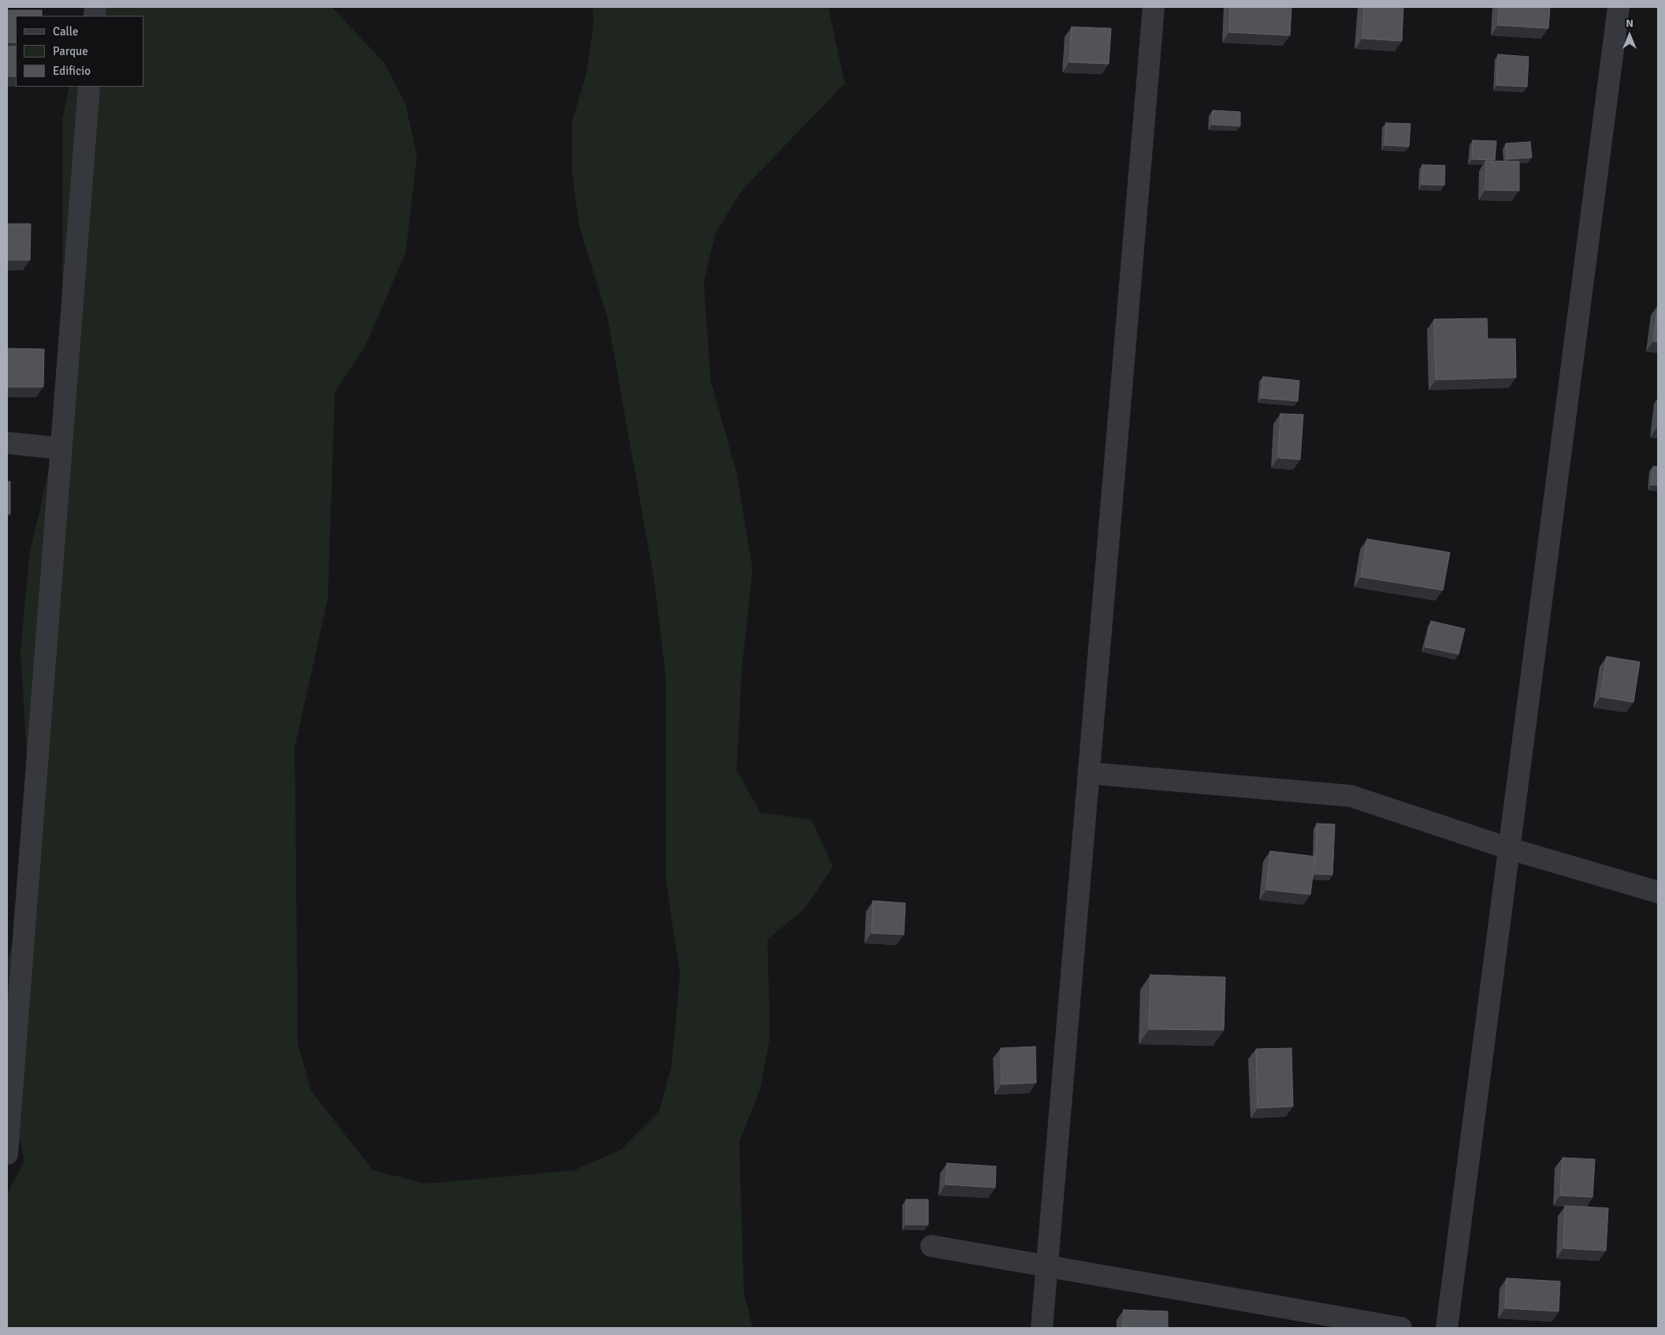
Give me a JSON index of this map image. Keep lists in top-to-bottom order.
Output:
{
  "legend": ["Calle", "Parque", "Edificio"],
  "north": "top"
}
